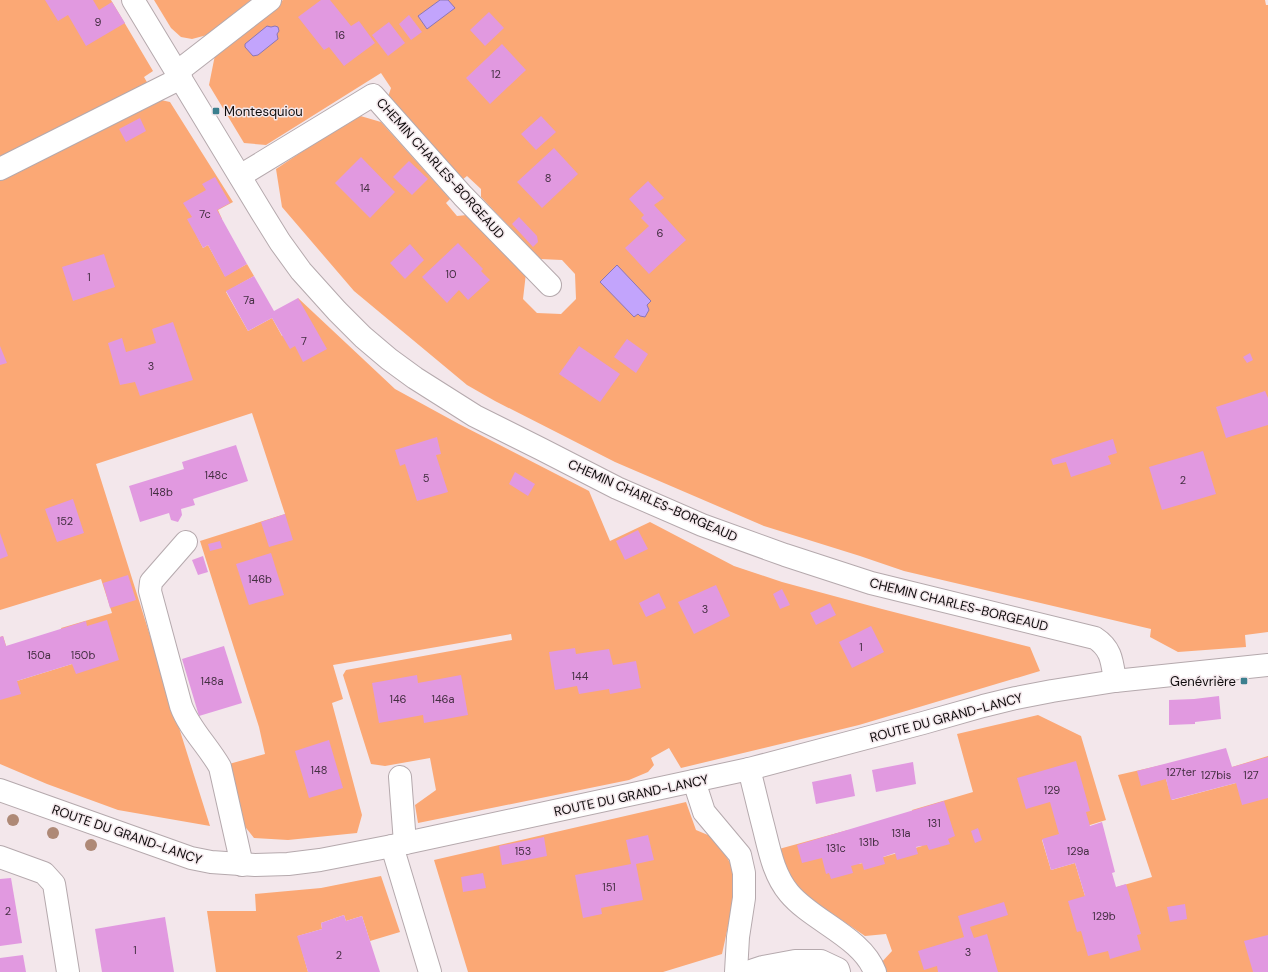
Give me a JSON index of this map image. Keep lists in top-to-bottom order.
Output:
{
  "streets": {
    "street": ["CHEMIN CHARLES-BORGEAUD", "ROUTE DU GRAND-LANCY"]
  },
  "crossings": [
    ["CHEMIN CHARLES-BORGEAUD", "ROUTE DU GRAND-LANCY"]
  ],
  "places": {
    "transit": ["Montesquiou", "Genévrière"]
  },
  "house_numbers": [
    "9",
    "16",
    "12",
    "8",
    "14",
    "7c",
    "6",
    "10",
    "1",
    "7a",
    "7",
    "3",
    "148c",
    "5",
    "2",
    "148b",
    "152",
    "146b",
    "3",
    "1",
    "150a",
    "150b",
    "144",
    "148a",
    "146",
    "146a",
    "148",
    "127ter",
    "127bis",
    "127",
    "129",
    "131",
    "131a",
    "131b",
    "131c",
    "153",
    "129a",
    "151",
    "2",
    "129b",
    "1",
    "3",
    "2"
  ]
}
